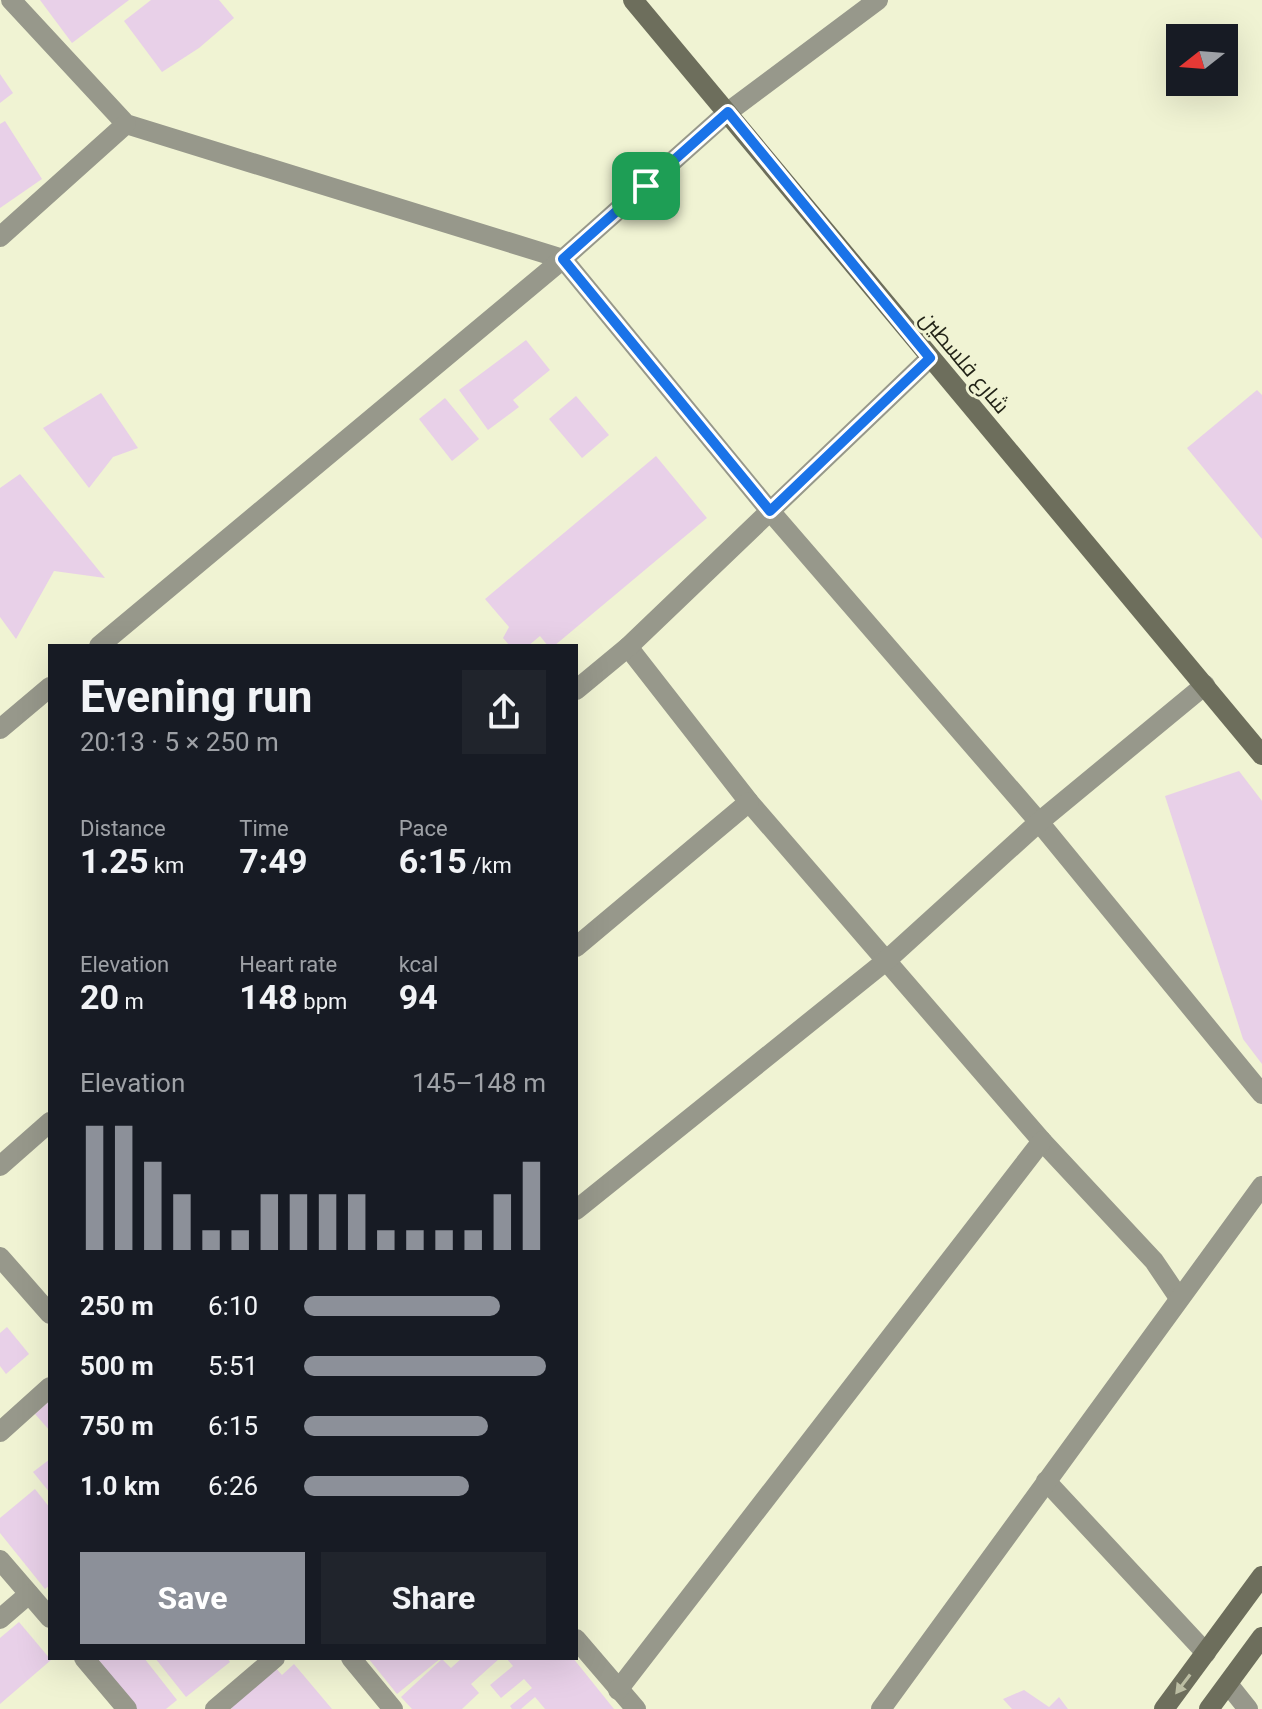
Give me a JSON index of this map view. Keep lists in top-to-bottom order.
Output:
{
  "streets": {
    "street": ["شارع فلسطين"]
  },
  "north": "left",
  "page": {
    "heading": ["Evening run", "20:13 · 5 × 250 m"],
    "stats": [
      ["Distance", "1.25 km"],
      ["Time", "7:49"],
      ["Pace", "6:15 /km"],
      ["Elevation", "20 m"],
      ["Heart rate", "148 bpm"],
      ["kcal", "94"]
    ],
    "chart": ["Elevation", "145–148 m"],
    "list": [
      {
        "name": "250 m",
        "note": "6:10"
      },
      {
        "name": "500 m",
        "note": "5:51"
      },
      {
        "name": "750 m",
        "note": "6:15"
      },
      {
        "name": "1.0 km",
        "note": "6:26"
      }
    ],
    "buttons": ["Save", "Share"]
  }
}
